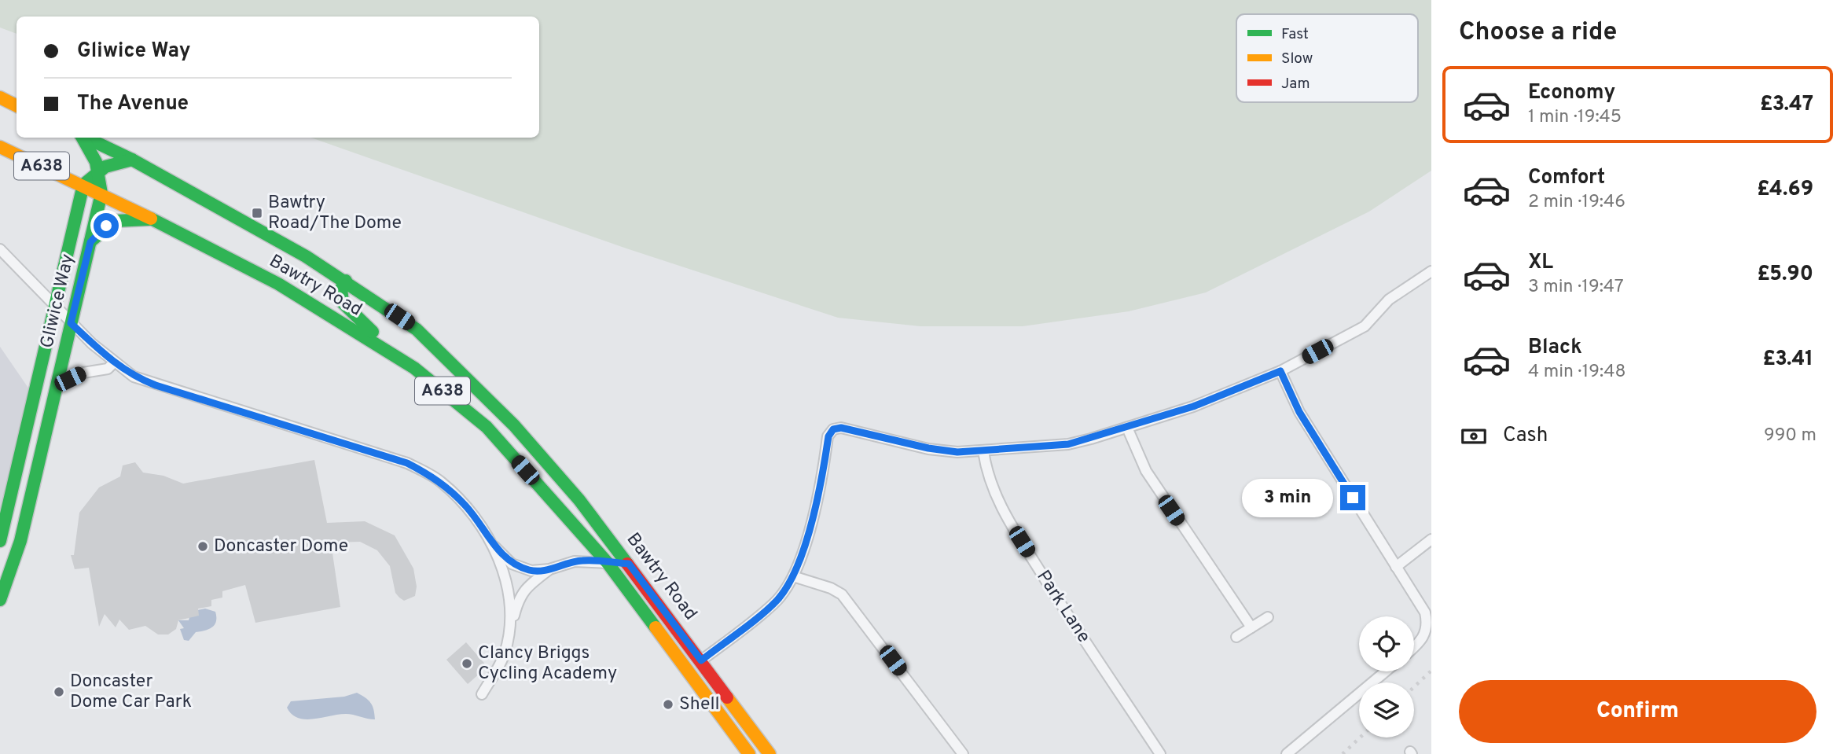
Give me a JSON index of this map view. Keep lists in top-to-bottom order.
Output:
{
  "streets": {
    "main road": ["A638", "Bawtry Road", "Gliwice Way"],
    "street": ["Park Lane"]
  },
  "crossings": [
    ["Bawtry Road", "Gliwice Way"]
  ],
  "places": {
    "transit": ["Bawtry Road/The Dome"],
    "other": [
      "Doncaster Dome",
      "Clancy Briggs Cycling Academy",
      "Doncaster Dome Car Park",
      "Shell"
    ]
  },
  "legend": ["Fast", "Slow", "Jam"],
  "page": {
    "heading": "Choose a ride",
    "banner": ["Gliwice Way", "The Avenue"],
    "list": [
      {
        "name": "Economy",
        "note": "1 min · 19:45",
        "value": "£3.47"
      },
      {
        "name": "Comfort",
        "note": "2 min · 19:46",
        "value": "£4.69"
      },
      {
        "name": "XL",
        "note": "3 min · 19:47",
        "value": "£5.90"
      },
      {
        "name": "Black",
        "note": "4 min · 19:48",
        "value": "£3.41"
      }
    ],
    "pay": ["Cash", "990 m"],
    "bubble": "3 min",
    "buttons": "Confirm"
  }
}
